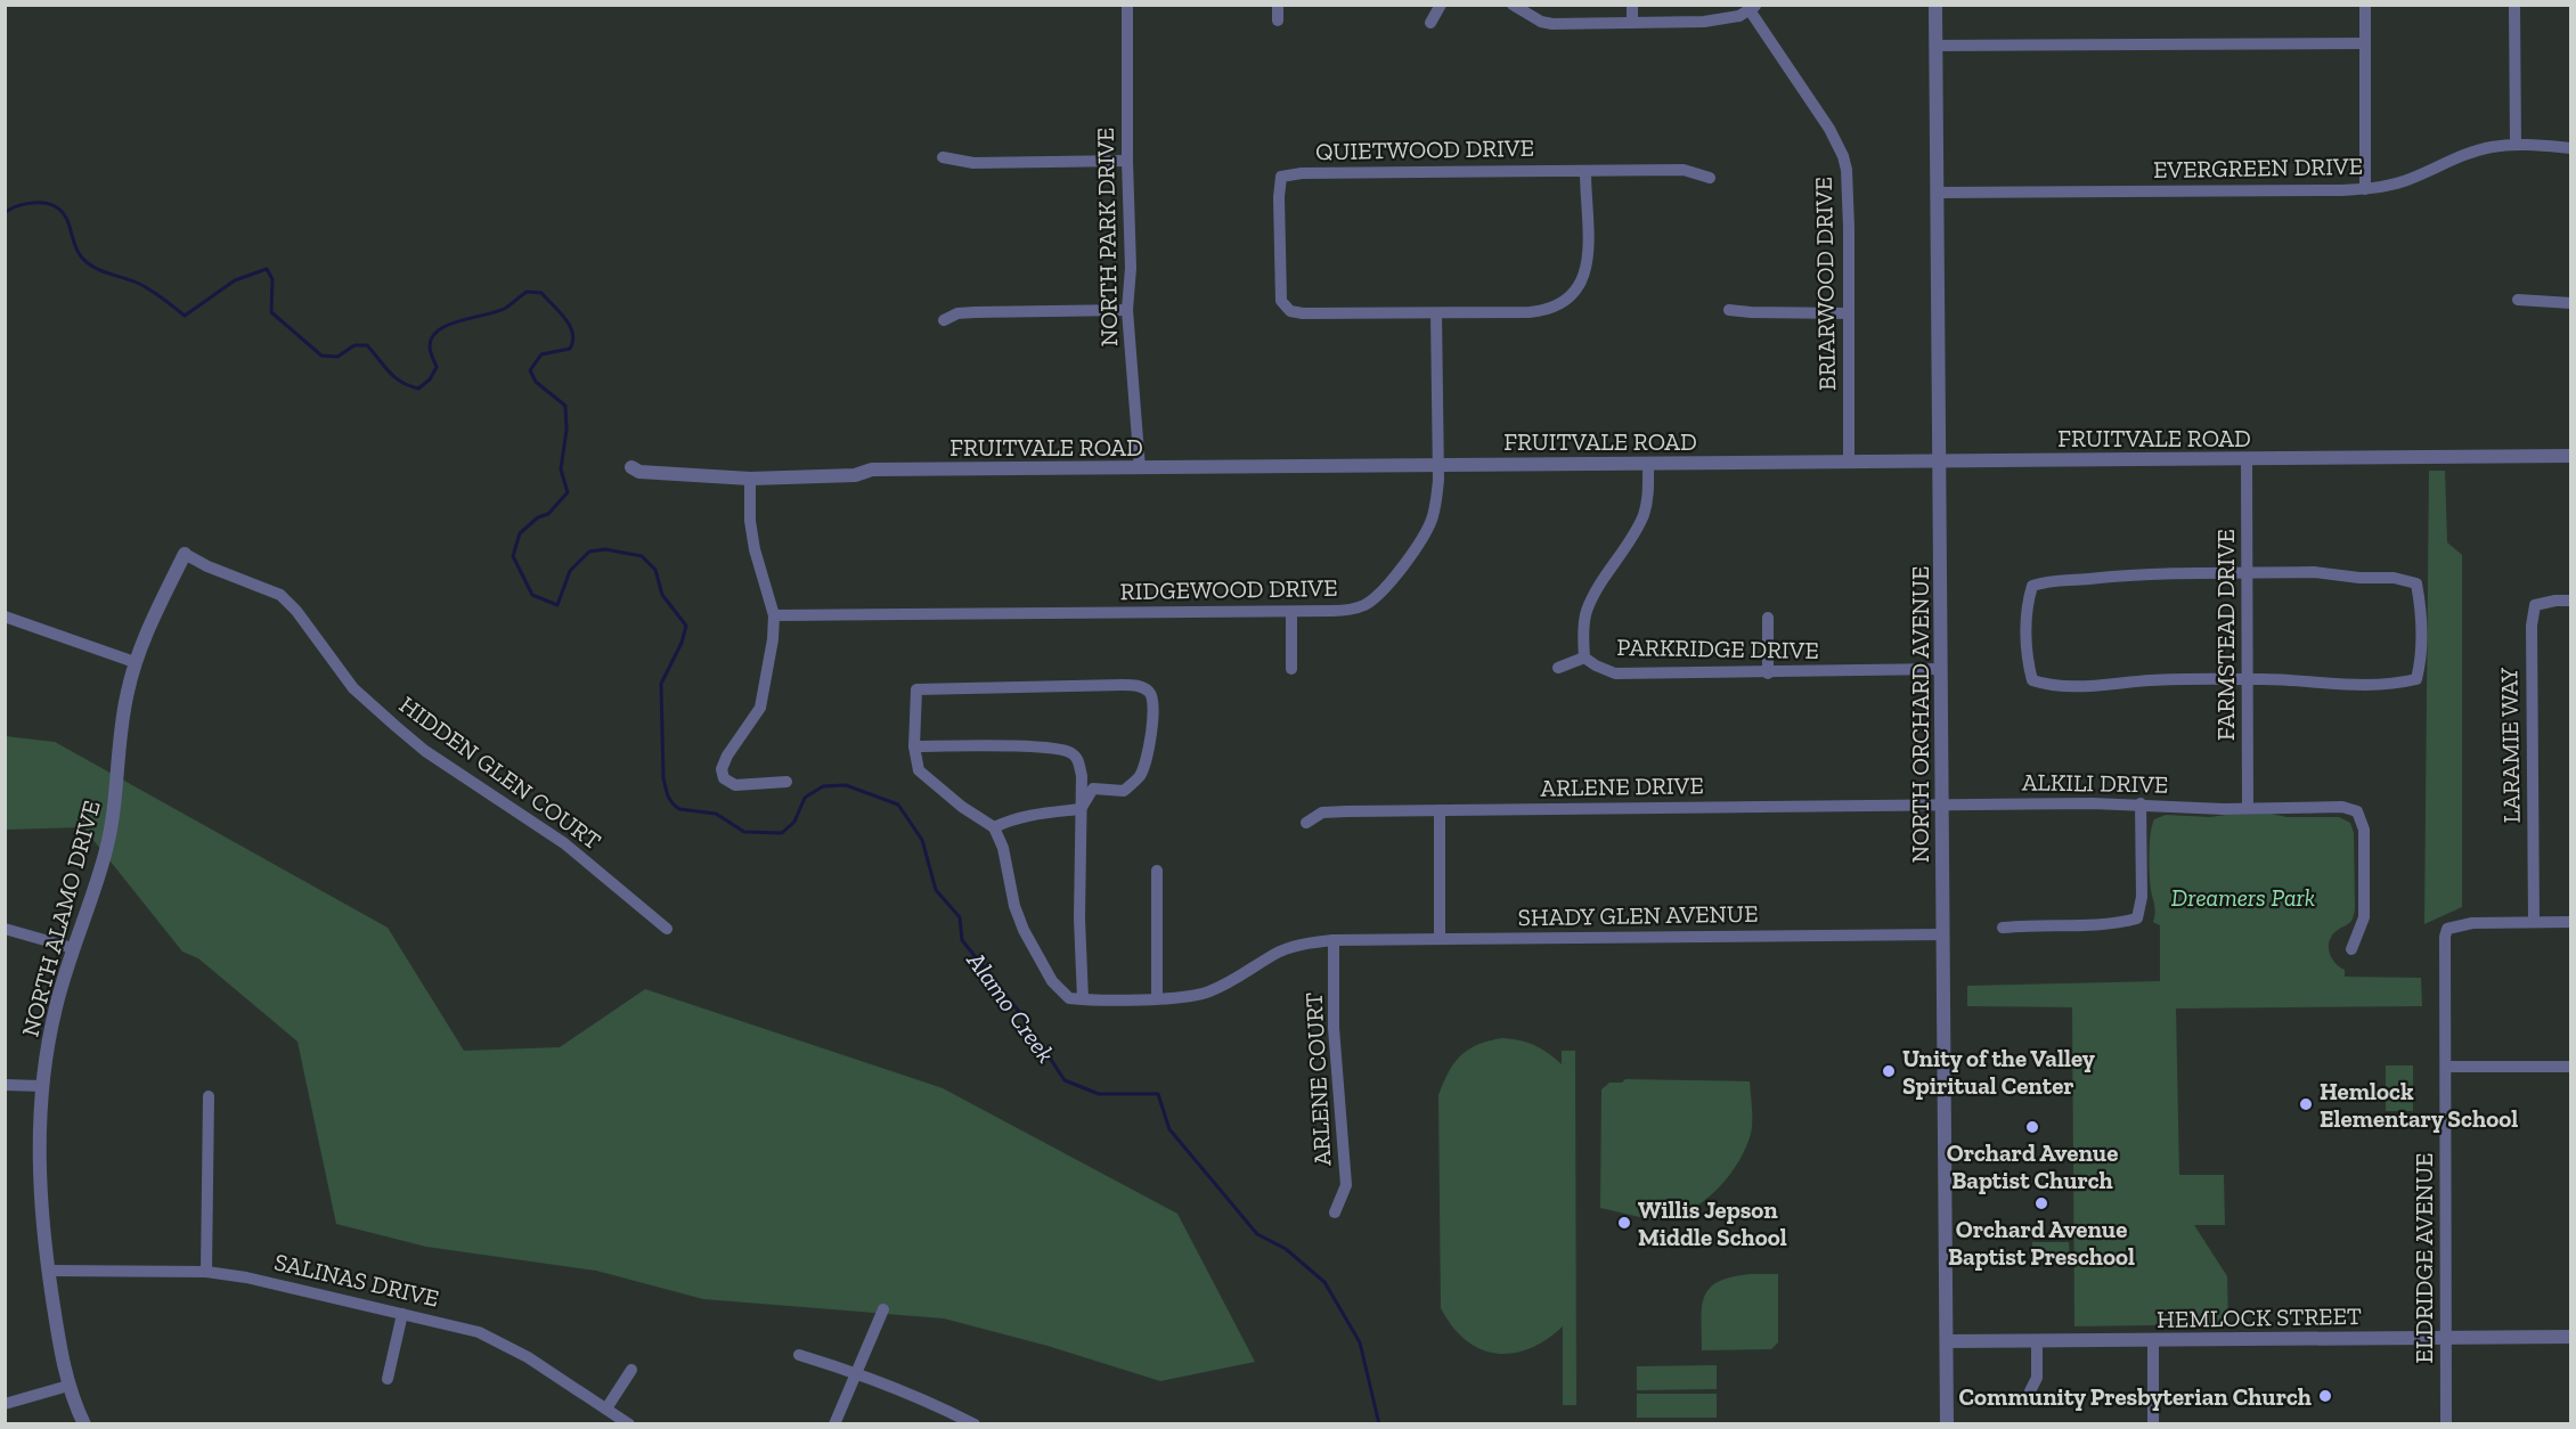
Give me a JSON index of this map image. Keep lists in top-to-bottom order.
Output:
{
  "streets": {
    "street": [
      "QUIETWOOD DRIVE",
      "EVERGREEN DRIVE",
      "NORTH PARK DRIVE",
      "BRIARWOOD DRIVE",
      "FRUITVALE ROAD",
      "RIDGEWOOD DRIVE",
      "FARMSTEAD DRIVE",
      "PARKRIDGE DRIVE",
      "NORTH ORCHARD AVENUE",
      "LARAMIE WAY",
      "HIDDEN GLEN COURT",
      "ALKILI DRIVE",
      "ARLENE DRIVE",
      "SHADY GLEN AVENUE",
      "NORTH ALAMO DRIVE",
      "ARLENE COURT",
      "ELDRIDGE AVENUE",
      "SALINAS DRIVE",
      "HEMLOCK STREET"
    ]
  },
  "crossings": [
    ["QUIETWOOD DRIVE", "RIDGEWOOD DRIVE"],
    ["EVERGREEN DRIVE", "NORTH ORCHARD AVENUE"],
    ["NORTH PARK DRIVE", "FRUITVALE ROAD"],
    ["BRIARWOOD DRIVE", "FRUITVALE ROAD"],
    ["FRUITVALE ROAD", "RIDGEWOOD DRIVE"],
    ["FRUITVALE ROAD", "FARMSTEAD DRIVE"],
    ["FRUITVALE ROAD", "PARKRIDGE DRIVE"],
    ["FRUITVALE ROAD", "NORTH ORCHARD AVENUE"],
    ["FARMSTEAD DRIVE", "ALKILI DRIVE"],
    ["PARKRIDGE DRIVE", "NORTH ORCHARD AVENUE"],
    ["NORTH ORCHARD AVENUE", "ALKILI DRIVE"],
    ["NORTH ORCHARD AVENUE", "ARLENE DRIVE"],
    ["NORTH ORCHARD AVENUE", "SHADY GLEN AVENUE"],
    ["NORTH ORCHARD AVENUE", "HEMLOCK STREET"],
    ["LARAMIE WAY", "ELDRIDGE AVENUE"],
    ["HIDDEN GLEN COURT", "NORTH ALAMO DRIVE"],
    ["ALKILI DRIVE", "ARLENE DRIVE"],
    ["SHADY GLEN AVENUE", "ARLENE COURT"],
    ["NORTH ALAMO DRIVE", "SALINAS DRIVE"],
    ["ELDRIDGE AVENUE", "HEMLOCK STREET"]
  ],
  "water": ["Alamo Creek"],
  "parks": ["Dreamers Park"],
  "places": [
    "Unity of the Valley Spiritual Center",
    "Hemlock Elementary School",
    "Orchard Avenue Baptist Church",
    "Orchard Avenue Baptist Preschool",
    "Willis Jepson Middle School",
    "Community Presbyterian Church"
  ]
}
